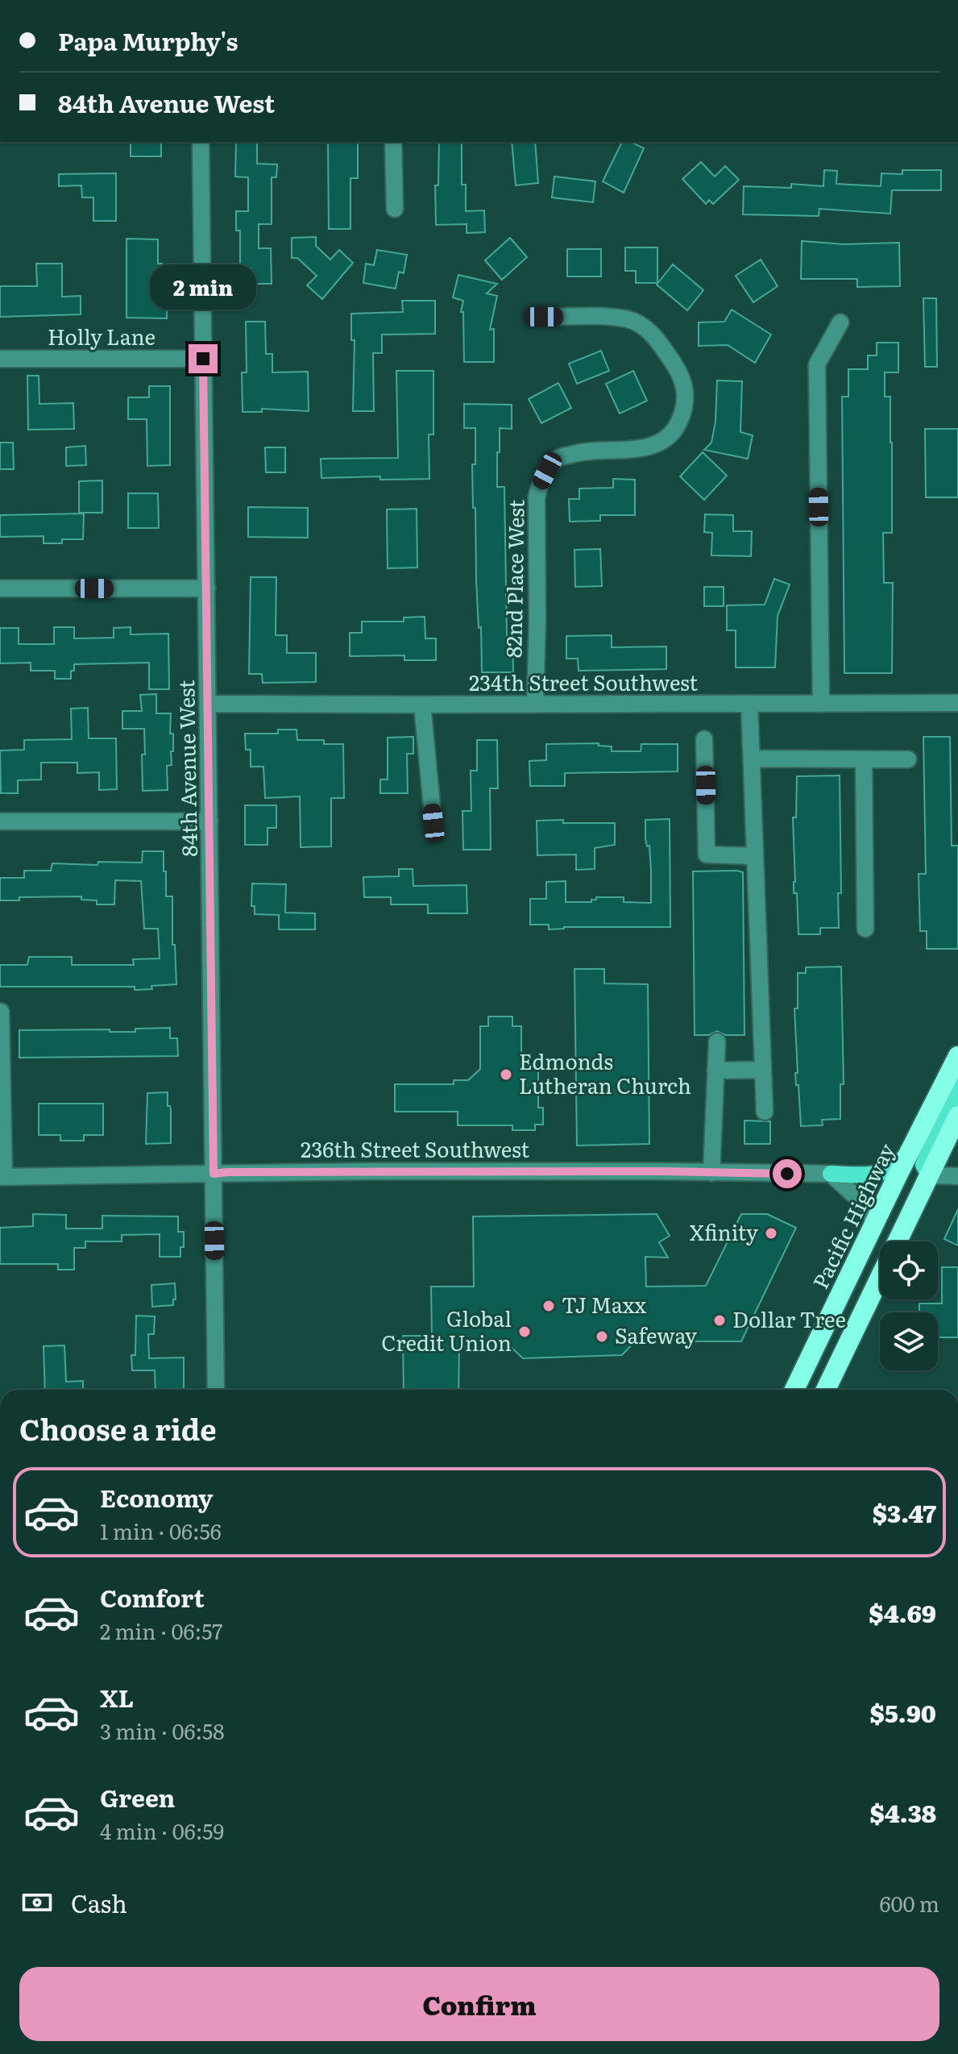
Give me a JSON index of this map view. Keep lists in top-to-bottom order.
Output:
{
  "streets": {
    "highway": ["Pacific Highway"],
    "street": [
      "Holly Lane",
      "82nd Place West",
      "234th Street Southwest",
      "84th Avenue West",
      "236th Street Southwest"
    ]
  },
  "crossings": [
    ["Holly Lane", "84th Avenue West"],
    ["82nd Place West", "234th Street Southwest"],
    ["234th Street Southwest", "84th Avenue West"],
    ["84th Avenue West", "236th Street Southwest"]
  ],
  "places": [
    "Edmonds Lutheran Church",
    "Xfinity",
    "TJ Maxx",
    "Dollar Tree",
    "Global Credit Union",
    "Safeway"
  ],
  "page": {
    "banner": ["Papa Murphy's", "84th Avenue West"],
    "bubble": "2 min",
    "heading": "Choose a ride",
    "list": [
      {
        "name": "Economy",
        "note": "1 min · 06:56",
        "value": "$3.47"
      },
      {
        "name": "Comfort",
        "note": "2 min · 06:57",
        "value": "$4.69"
      },
      {
        "name": "XL",
        "note": "3 min · 06:58",
        "value": "$5.90"
      },
      {
        "name": "Green",
        "note": "4 min · 06:59",
        "value": "$4.38"
      }
    ],
    "pay": ["Cash", "600 m"],
    "buttons": "Confirm"
  }
}
